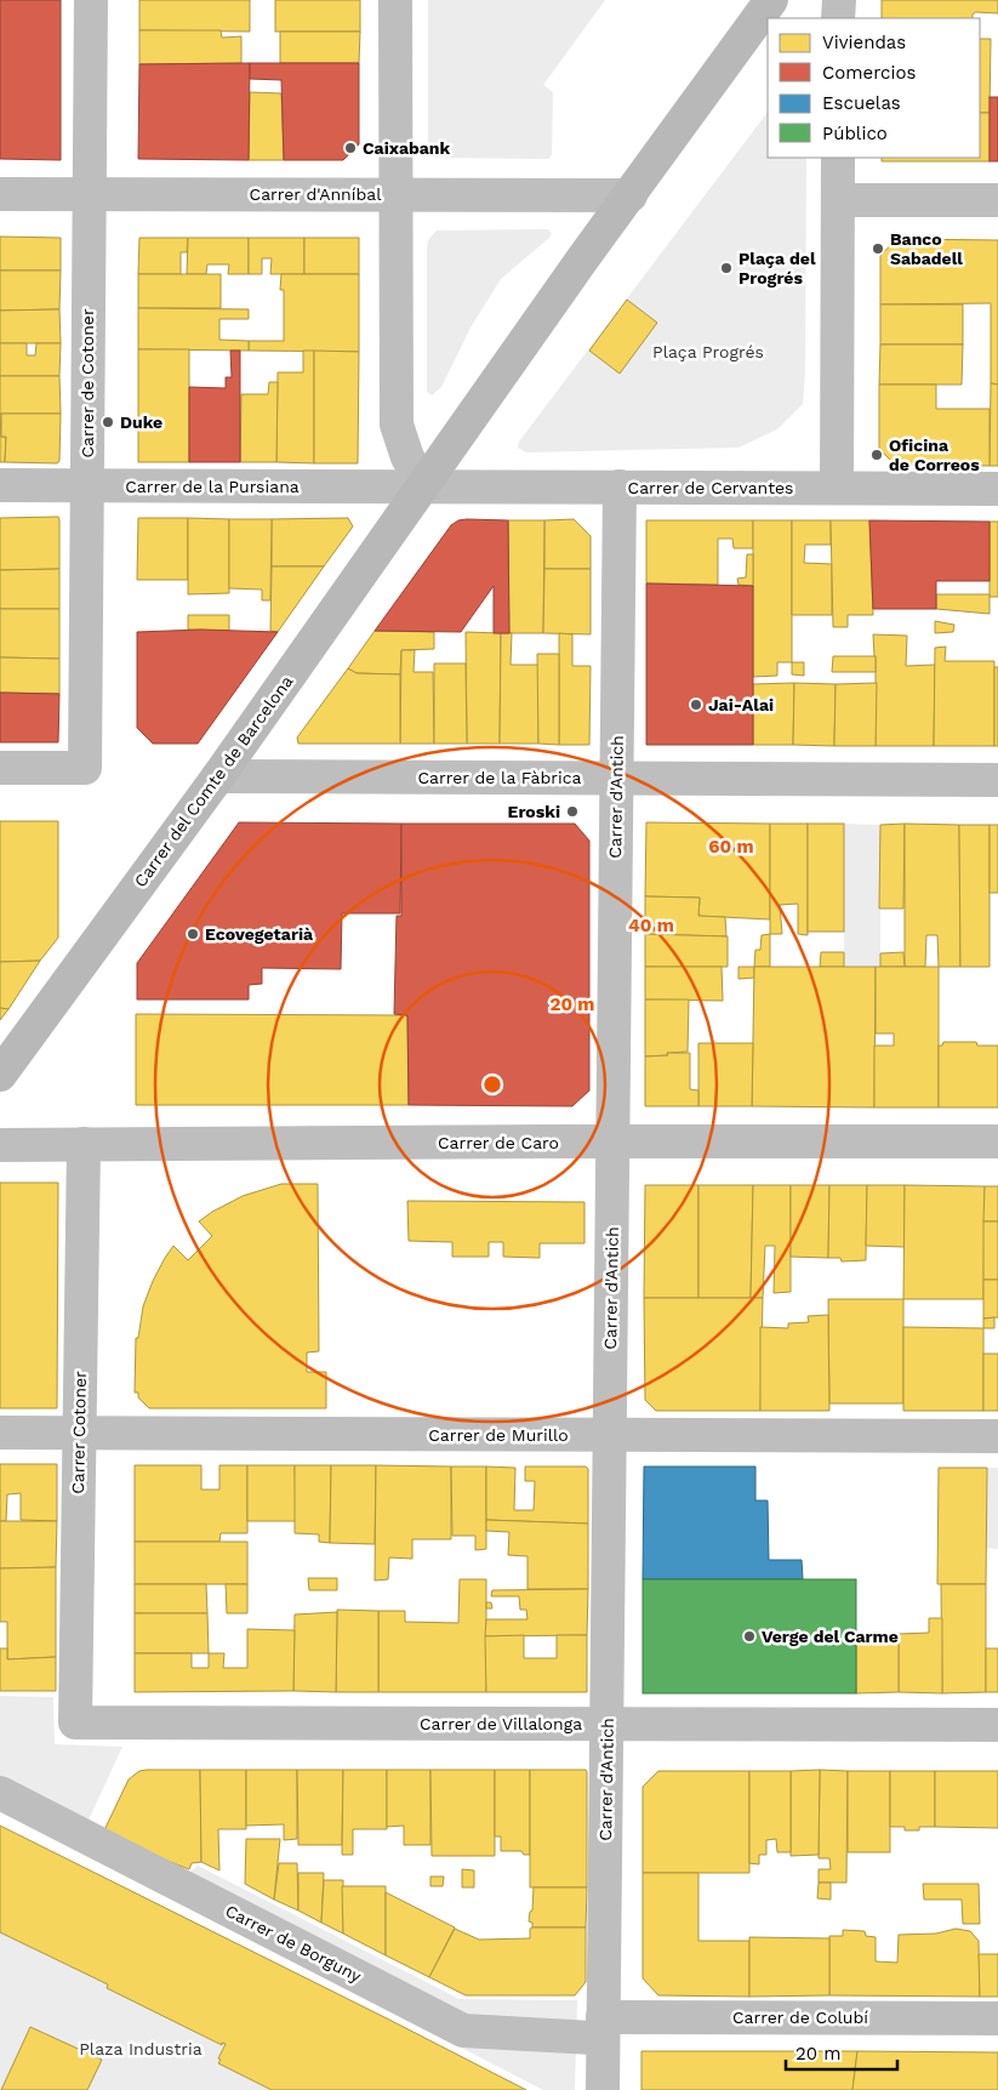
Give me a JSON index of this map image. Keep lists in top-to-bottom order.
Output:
{
  "streets": {
    "street": [
      "Carrer d'Anníbal",
      "Carrer de Cotoner",
      "Carrer de la Pursiana",
      "Carrer de Cervantes",
      "Carrer de la Fàbrica",
      "Carrer del Comte de Barcelona",
      "Carrer d'Antich",
      "Carrer de Caro",
      "Carrer Cotoner",
      "Carrer de Murillo",
      "Carrer de Villalonga",
      "Carrer de Borguny",
      "Carrer de Colubí"
    ]
  },
  "crossings": [
    ["Carrer d'Anníbal", "Carrer de Cotoner"],
    ["Carrer de Cotoner", "Carrer de la Pursiana"],
    ["Carrer de la Pursiana", "Carrer de Cervantes"],
    ["Carrer de la Pursiana", "Carrer del Comte de Barcelona"],
    ["Carrer de Cervantes", "Carrer del Comte de Barcelona"],
    ["Carrer de Cervantes", "Carrer d'Antich"],
    ["Carrer de la Fàbrica", "Carrer del Comte de Barcelona"],
    ["Carrer de la Fàbrica", "Carrer d'Antich"],
    ["Carrer d'Antich", "Carrer de Caro"],
    ["Carrer d'Antich", "Carrer de Murillo"],
    ["Carrer d'Antich", "Carrer de Villalonga"],
    ["Carrer d'Antich", "Carrer de Borguny"],
    ["Carrer d'Antich", "Carrer de Colubí"],
    ["Carrer de Caro", "Carrer Cotoner"],
    ["Carrer Cotoner", "Carrer de Murillo"],
    ["Carrer Cotoner", "Carrer de Villalonga"],
    ["Carrer de Borguny", "Carrer de Colubí"]
  ],
  "parks": ["Plaça Progrés", "Plaza Industria"],
  "places": [
    "Caixabank",
    "Banco Sabadell",
    "Plaça del Progrés",
    "Duke",
    "Oficina de Correos",
    "Jai-Alai",
    "Eroski",
    "Ecovegetarià",
    "Verge del Carme"
  ],
  "legend": [
    "Viviendas",
    "Comercios",
    "Escuelas",
    "Público"
  ],
  "scale_bar": "20 m",
  "rings": ["60 m", "40 m", "20 m"]
}
